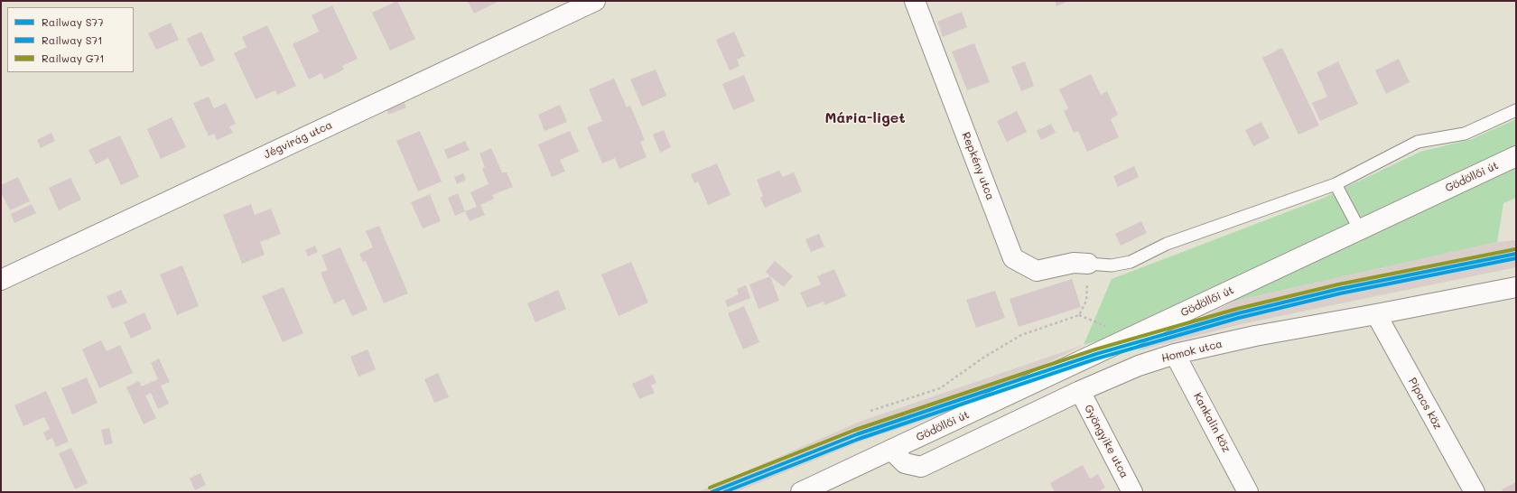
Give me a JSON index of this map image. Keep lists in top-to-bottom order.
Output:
{
  "streets": {
    "street": [
      "Jégvirág utca",
      "Repkény utca",
      "Gödöllői út",
      "Homok utca",
      "Pipacs köz",
      "Kankalin köz",
      "Gyöngyike utca"
    ]
  },
  "crossings": [
    ["Gödöllői út", "Homok utca"],
    ["Homok utca", "Pipacs köz"],
    ["Homok utca", "Kankalin köz"],
    ["Homok utca", "Gyöngyike utca"]
  ],
  "districts": ["Mária-liget"],
  "lines": ["rail line G71", "rail line S77", "rail line S71"],
  "legend": ["Railway S77", "Railway S71", "Railway G71"]
}
